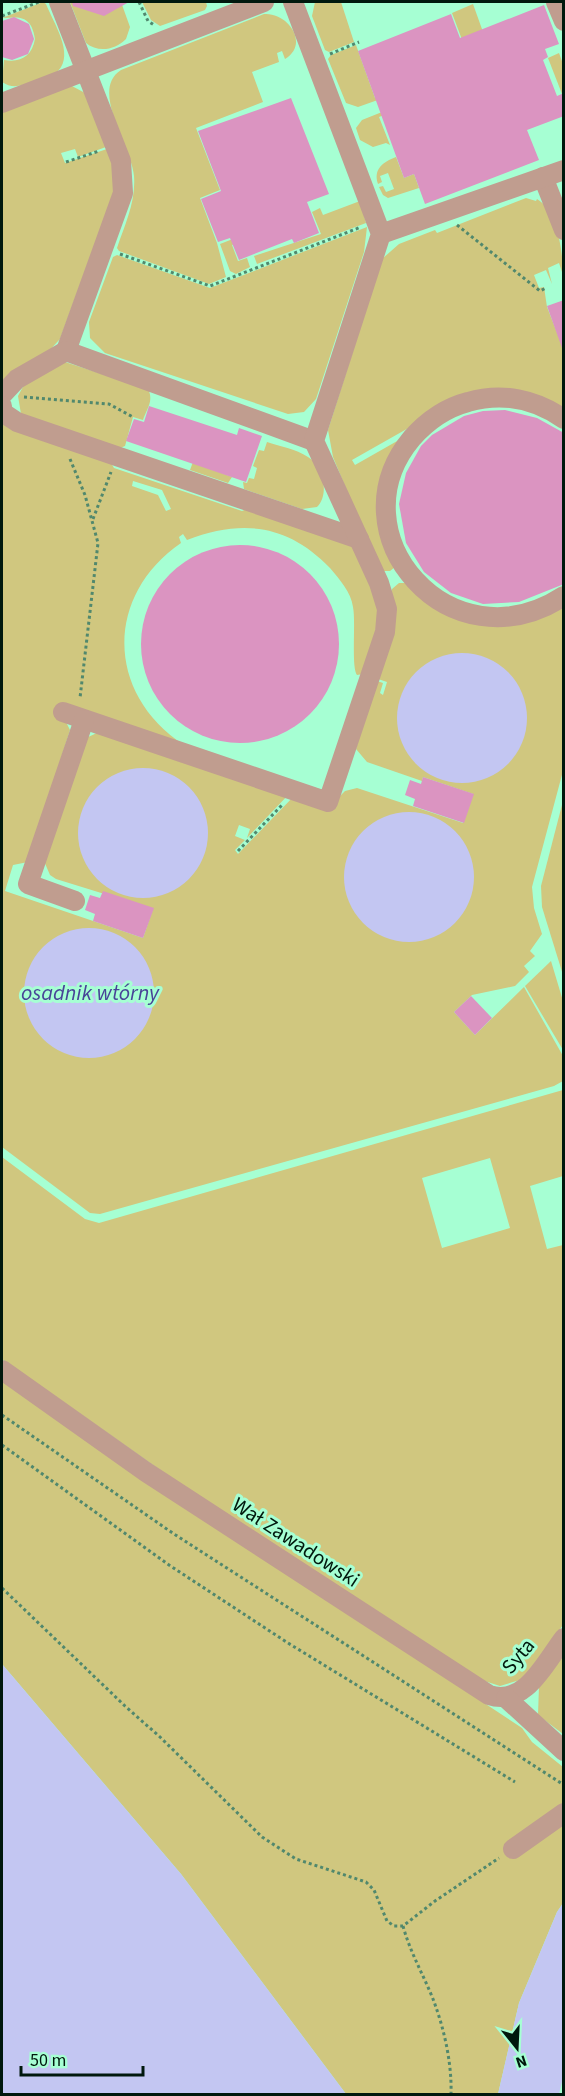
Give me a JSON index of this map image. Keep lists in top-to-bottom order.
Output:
{
  "streets": {
    "street": ["Wał Zawadowski", "Syta"]
  },
  "crossings": [
    ["Wał Zawadowski", "Syta"]
  ],
  "water": ["osadnik wtórny"],
  "scale_bar": "50 m",
  "north": "bottom"
}
